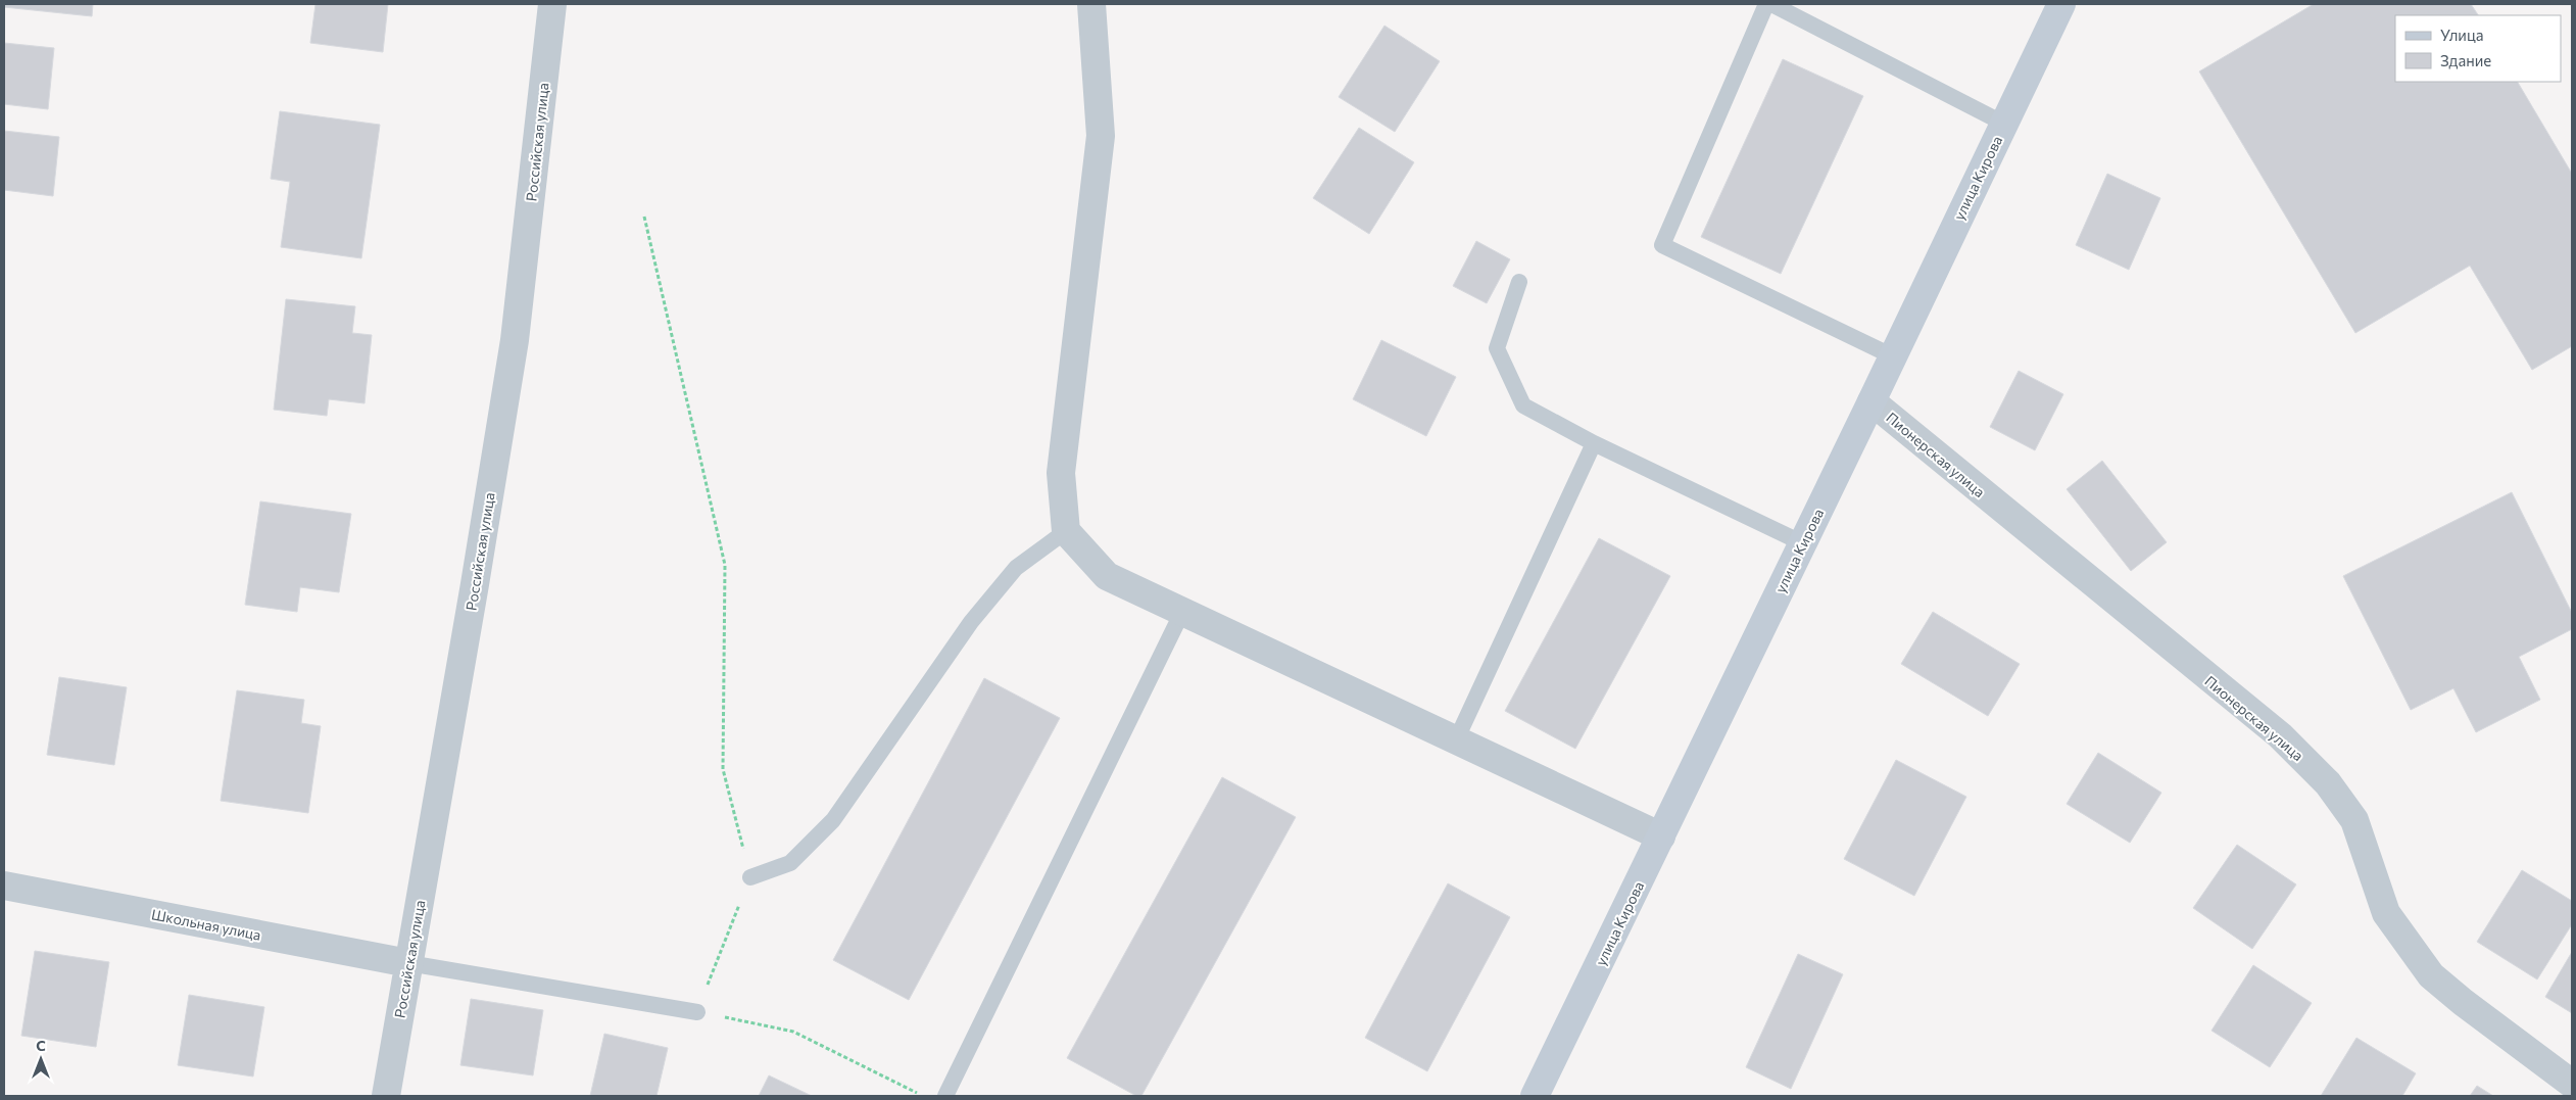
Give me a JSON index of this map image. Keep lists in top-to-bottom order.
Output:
{
  "streets": {
    "main road": ["улица Кирова"],
    "street": ["Российская улица", "Пионерская улица", "Школьная улица"]
  },
  "crossings": [
    ["Российская улица", "Школьная улица"],
    ["улица Кирова", "Пионерская улица"]
  ],
  "legend": ["Улица", "Здание"],
  "north": "top"
}
